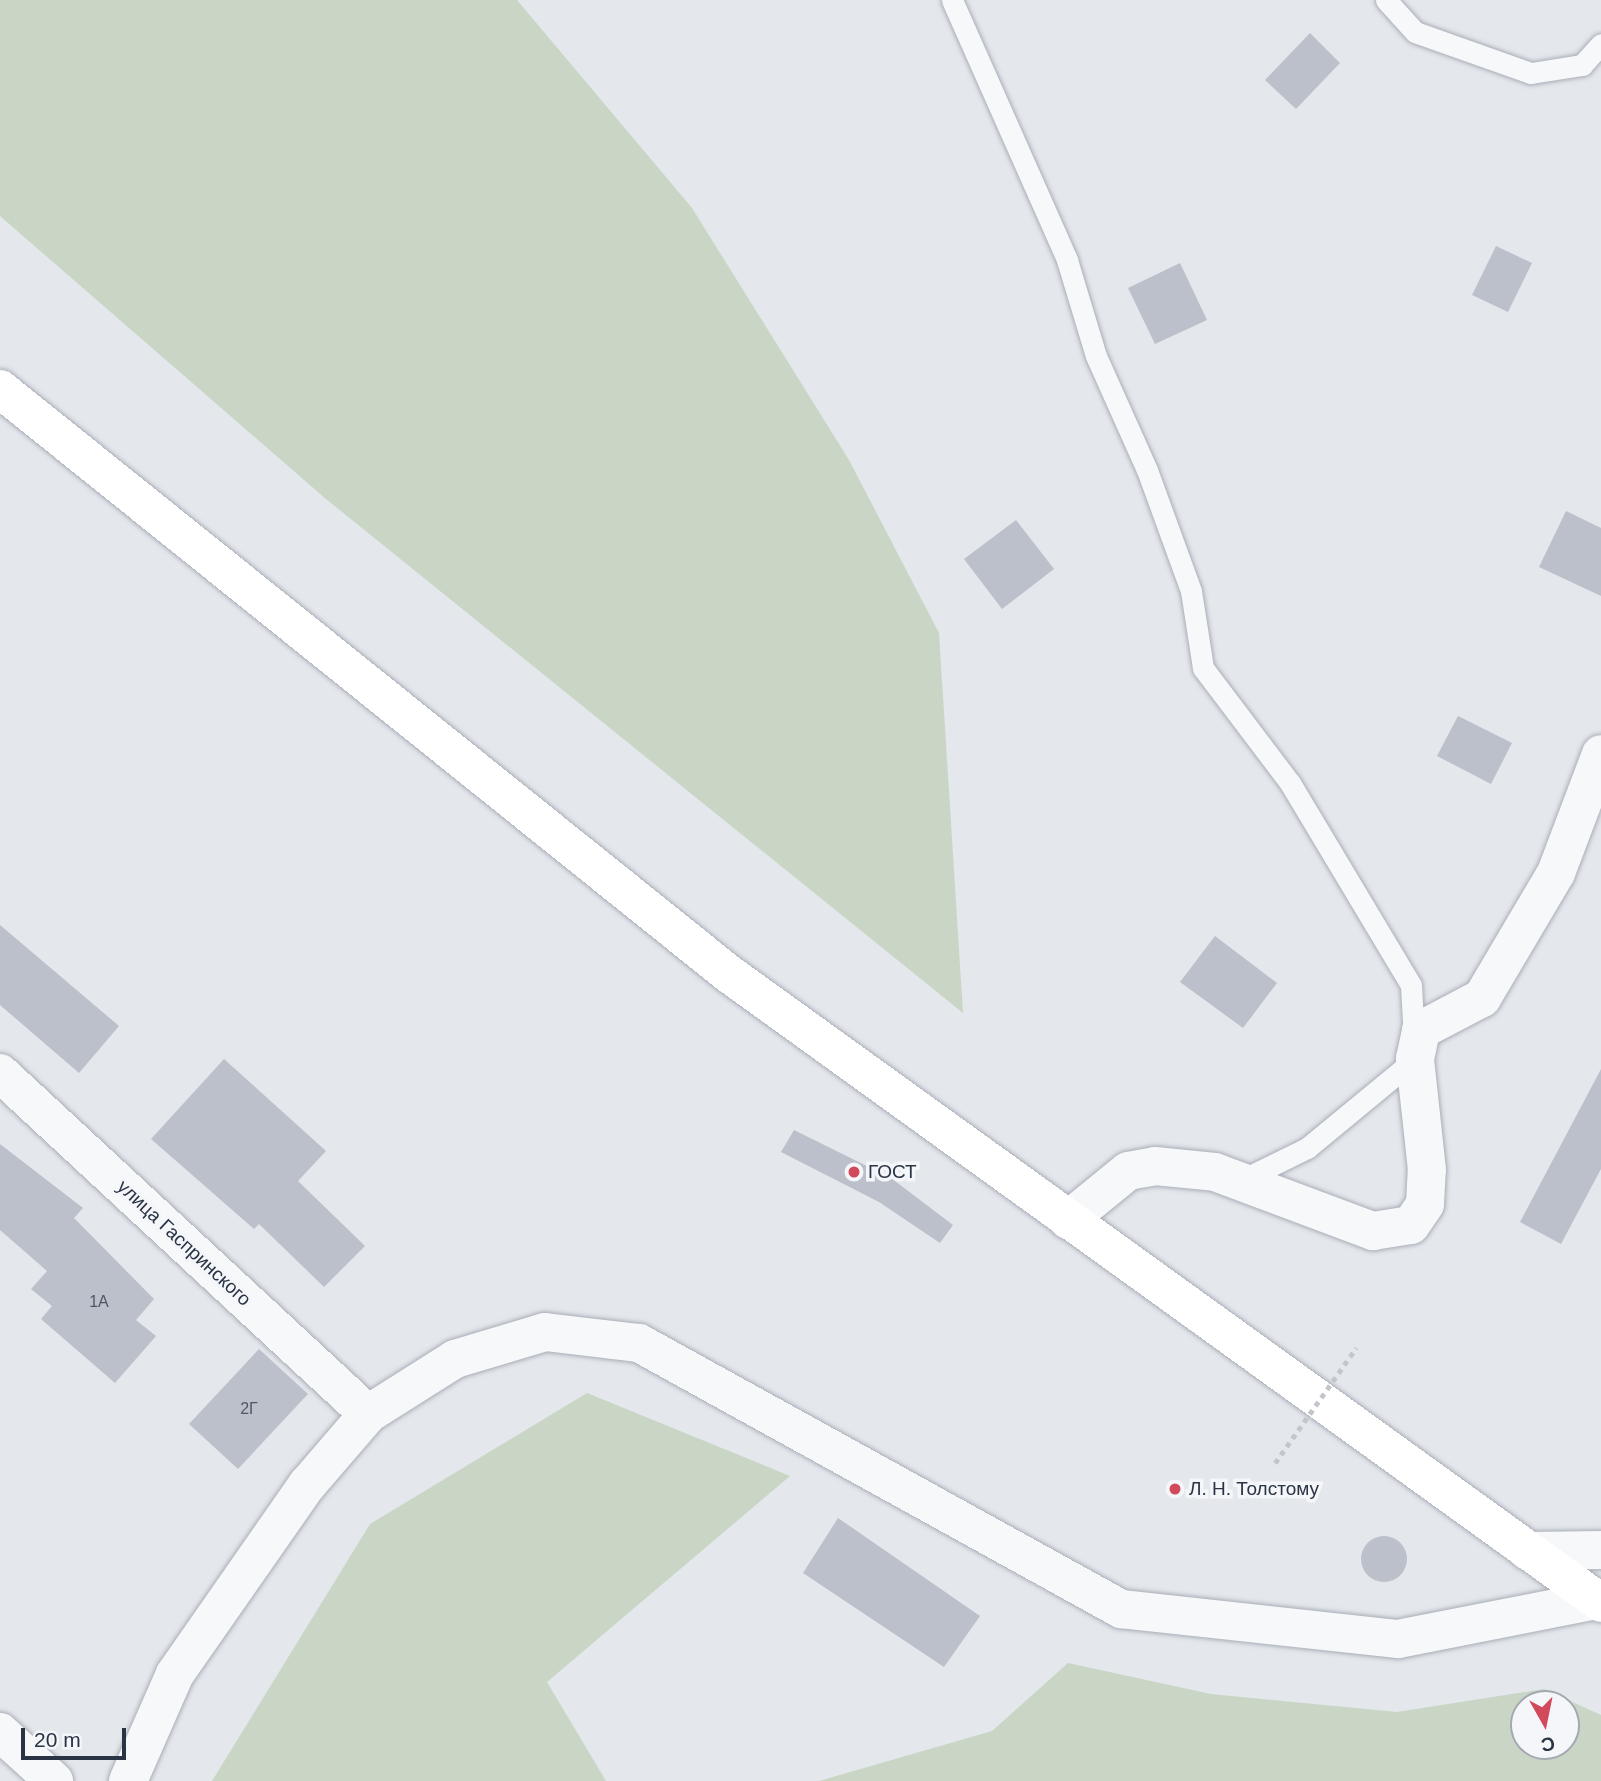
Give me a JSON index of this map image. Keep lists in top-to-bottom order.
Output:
{
  "streets": {
    "street": ["улица Гаспринского"]
  },
  "places": ["ГОСТ", "Л. Н. Толстому"],
  "house_numbers": ["1А", "2Г"],
  "scale_bar": "20 m",
  "north": "bottom"
}
